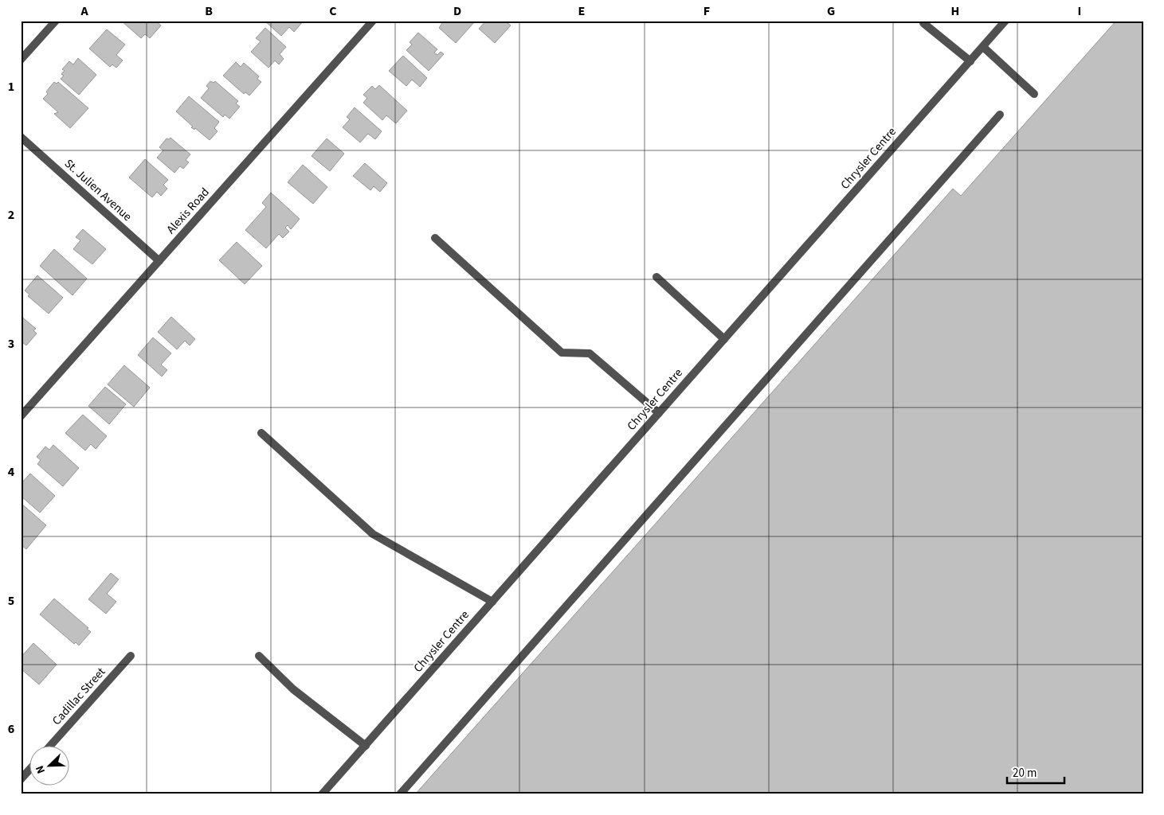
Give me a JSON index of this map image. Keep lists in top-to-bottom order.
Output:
{
  "streets": {
    "street": [
      "Chrysler Centre",
      "St. Julien Avenue",
      "Alexis Road",
      "Cadillac Street"
    ]
  },
  "crossings": [
    ["St. Julien Avenue", "Alexis Road"]
  ],
  "scale_bar": "20 m",
  "north": "bottom left",
  "grid": {
    "columns": [
      "A",
      "B",
      "C",
      "D",
      "E",
      "F",
      "G",
      "H",
      "I"
    ],
    "rows": [
      "1",
      "2",
      "3",
      "4",
      "5",
      "6"
    ]
  }
}
